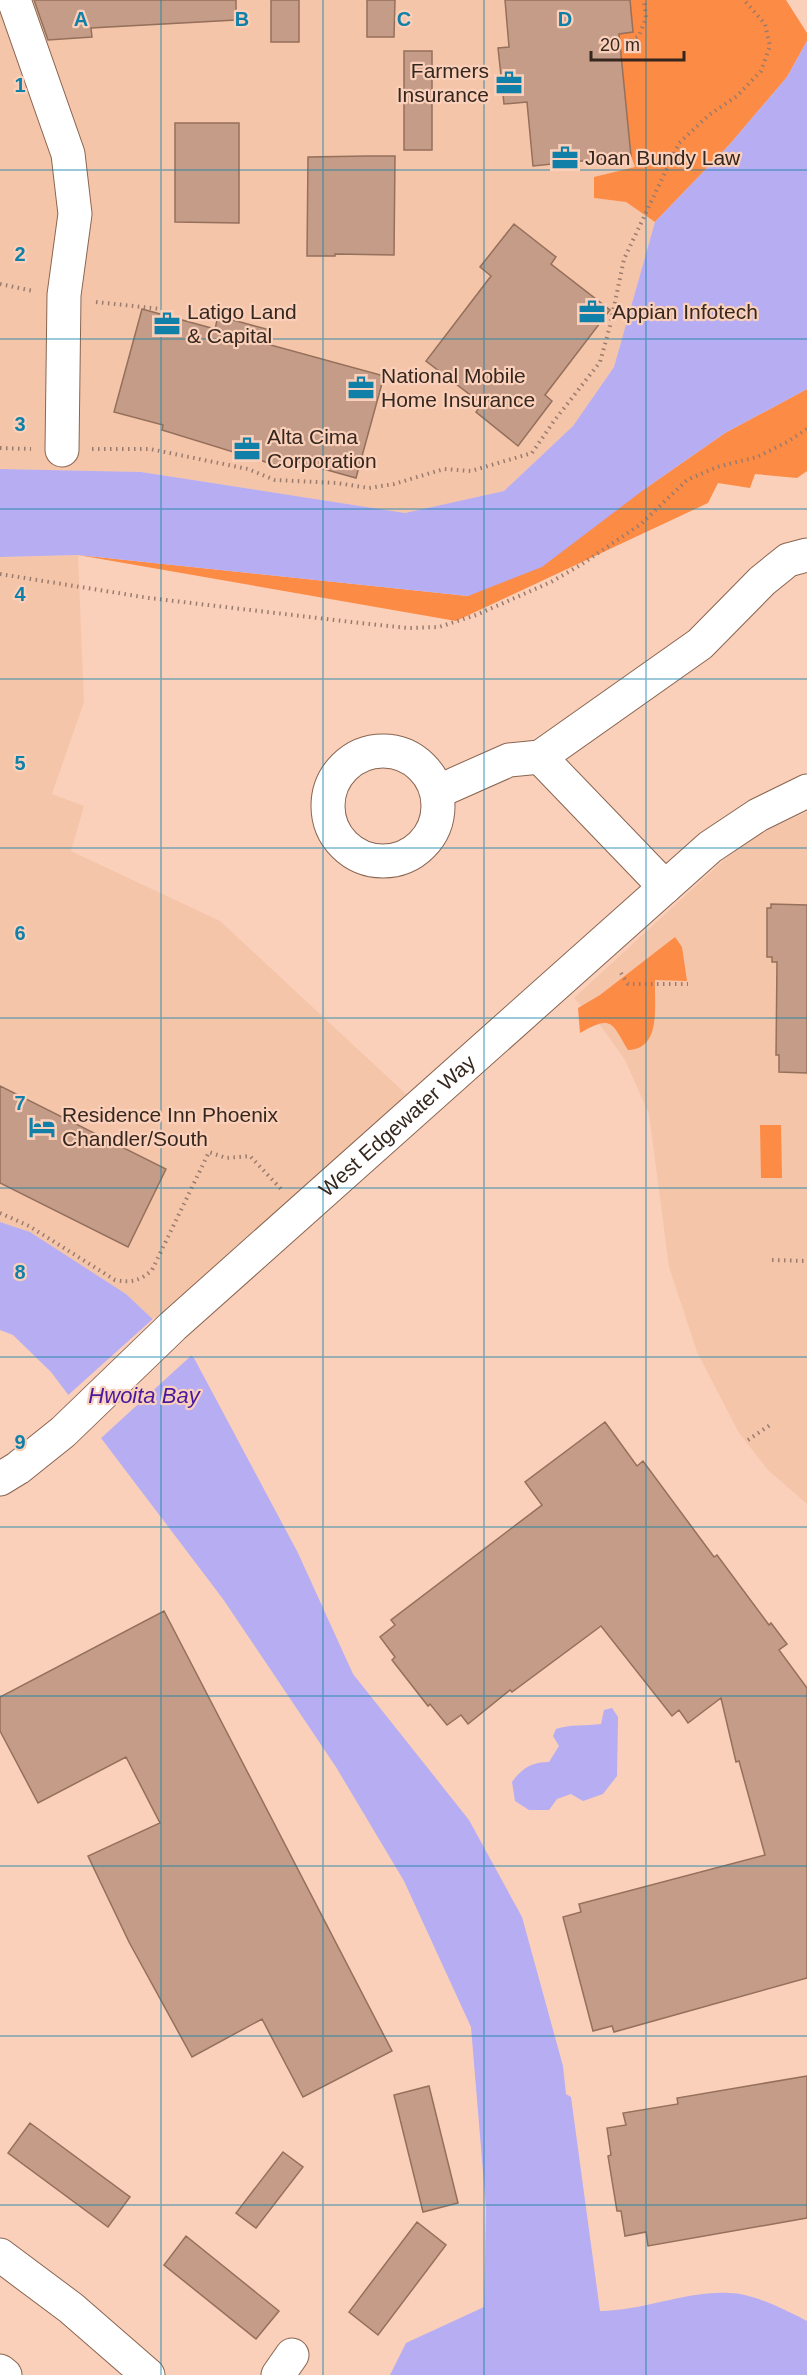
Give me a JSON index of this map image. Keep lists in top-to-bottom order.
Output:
{
  "streets": {
    "street": ["West Edgewater Way"]
  },
  "water": ["Hwoita Bay"],
  "places": {
    "office": [
      "Farmers Insurance",
      "Joan Bundy Law",
      "Appian Infotech",
      "Latigo Land & Capital",
      "National Mobile Home Insurance",
      "Alta Cima Corporation"
    ],
    "hotel": ["Residence Inn Phoenix Chandler/South"]
  },
  "scale_bar": "20 m",
  "grid": {
    "columns": [
      "A",
      "B",
      "C",
      "D"
    ],
    "rows": [
      "1",
      "2",
      "3",
      "4",
      "5",
      "6",
      "7",
      "8",
      "9"
    ]
  }
}
